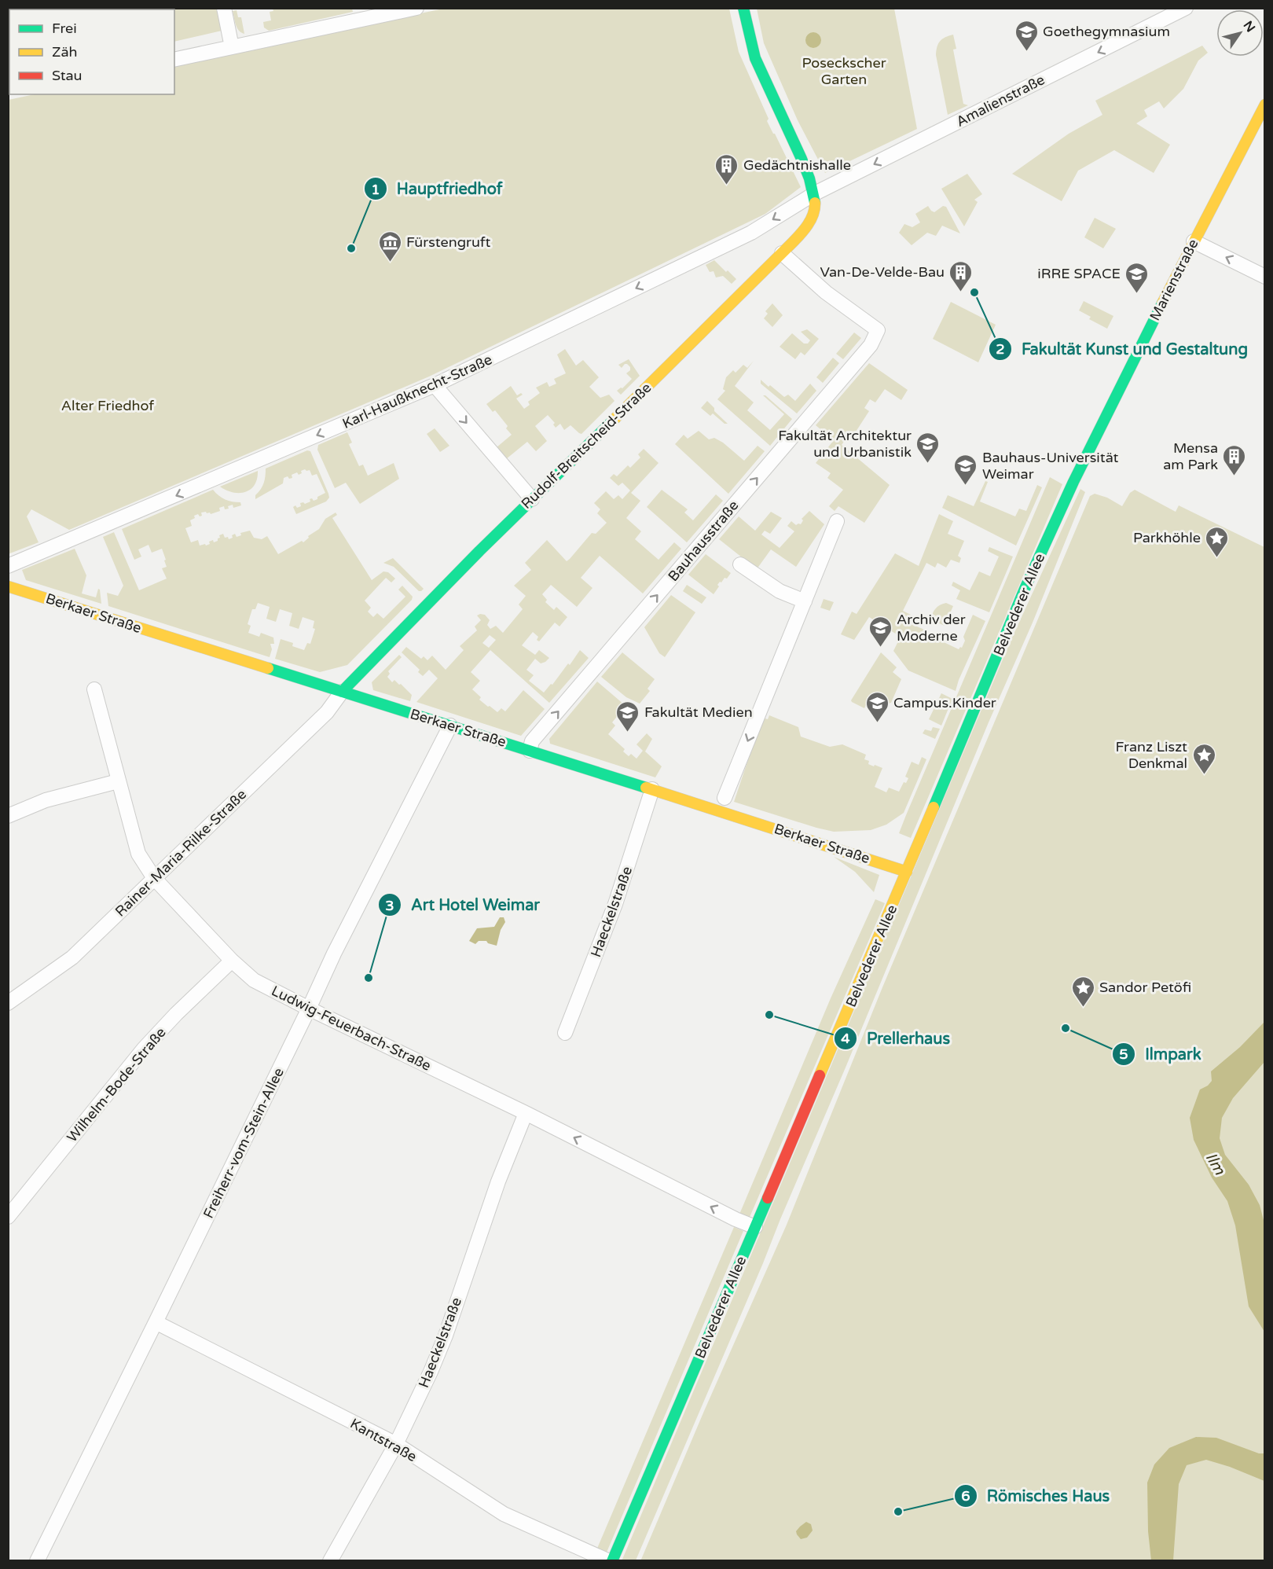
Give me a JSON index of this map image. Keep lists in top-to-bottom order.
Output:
{
  "streets": {
    "street": [
      "Amalienstraße",
      "Marienstraße",
      "Karl-Haußknecht-Straße",
      "Rudolf-Breitscheid-Straße",
      "Bauhausstraße",
      "Belvederer Allee",
      "Berkaer Straße",
      "Rainer-Maria-Rilke-Straße",
      "Haeckelstraße",
      "Ludwig-Feuerbach-Straße",
      "Wilhelm-Bode-Straße",
      "Freiherr-vom-Stein-Allee",
      "Kantstraße"
    ]
  },
  "crossings": [
    ["Amalienstraße", "Karl-Haußknecht-Straße"],
    ["Amalienstraße", "Rudolf-Breitscheid-Straße"],
    ["Marienstraße", "Belvederer Allee"],
    ["Karl-Haußknecht-Straße", "Rudolf-Breitscheid-Straße"],
    ["Rudolf-Breitscheid-Straße", "Bauhausstraße"],
    ["Rudolf-Breitscheid-Straße", "Berkaer Straße"],
    ["Rudolf-Breitscheid-Straße", "Rainer-Maria-Rilke-Straße"],
    ["Bauhausstraße", "Berkaer Straße"],
    ["Belvederer Allee", "Berkaer Straße"],
    ["Belvederer Allee", "Ludwig-Feuerbach-Straße"],
    ["Belvederer Allee", "Kantstraße"],
    ["Berkaer Straße", "Rainer-Maria-Rilke-Straße"],
    ["Berkaer Straße", "Haeckelstraße"],
    ["Berkaer Straße", "Freiherr-vom-Stein-Allee"],
    ["Rainer-Maria-Rilke-Straße", "Ludwig-Feuerbach-Straße"],
    ["Haeckelstraße", "Ludwig-Feuerbach-Straße"],
    ["Haeckelstraße", "Kantstraße"],
    ["Ludwig-Feuerbach-Straße", "Wilhelm-Bode-Straße"],
    ["Ludwig-Feuerbach-Straße", "Freiherr-vom-Stein-Allee"],
    ["Freiherr-vom-Stein-Allee", "Kantstraße"]
  ],
  "one_way": ["Amalienstraße", "Karl-Haußknecht-Straße", "Bauhausstraße"],
  "water": ["Ilm"],
  "parks": ["Poseckscher Garten", "Alter Friedhof"],
  "places": {
    "school or university": [
      "Goethegymnasium",
      "iRRE SPACE",
      "Fakultät Architektur und Urbanistik",
      "Bauhaus-Universität Weimar",
      "Archiv der Moderne",
      "Campus.Kinder",
      "Fakultät Medien"
    ],
    "building": ["Gedächtnishalle", "Van-De-Velde-Bau", "Mensa am Park"],
    "other": [
      "Hauptfriedhof",
      "Fakultät Kunst und Gestaltung",
      "Art Hotel Weimar",
      "Prellerhaus",
      "Ilmpark",
      "Römisches Haus"
    ],
    "museum": ["Fürstengruft"],
    "place": ["Parkhöhle", "Franz Liszt Denkmal", "Sandor Petöfi"]
  },
  "legend": ["Frei", "Zäh", "Stau"],
  "north": "top right"
}
